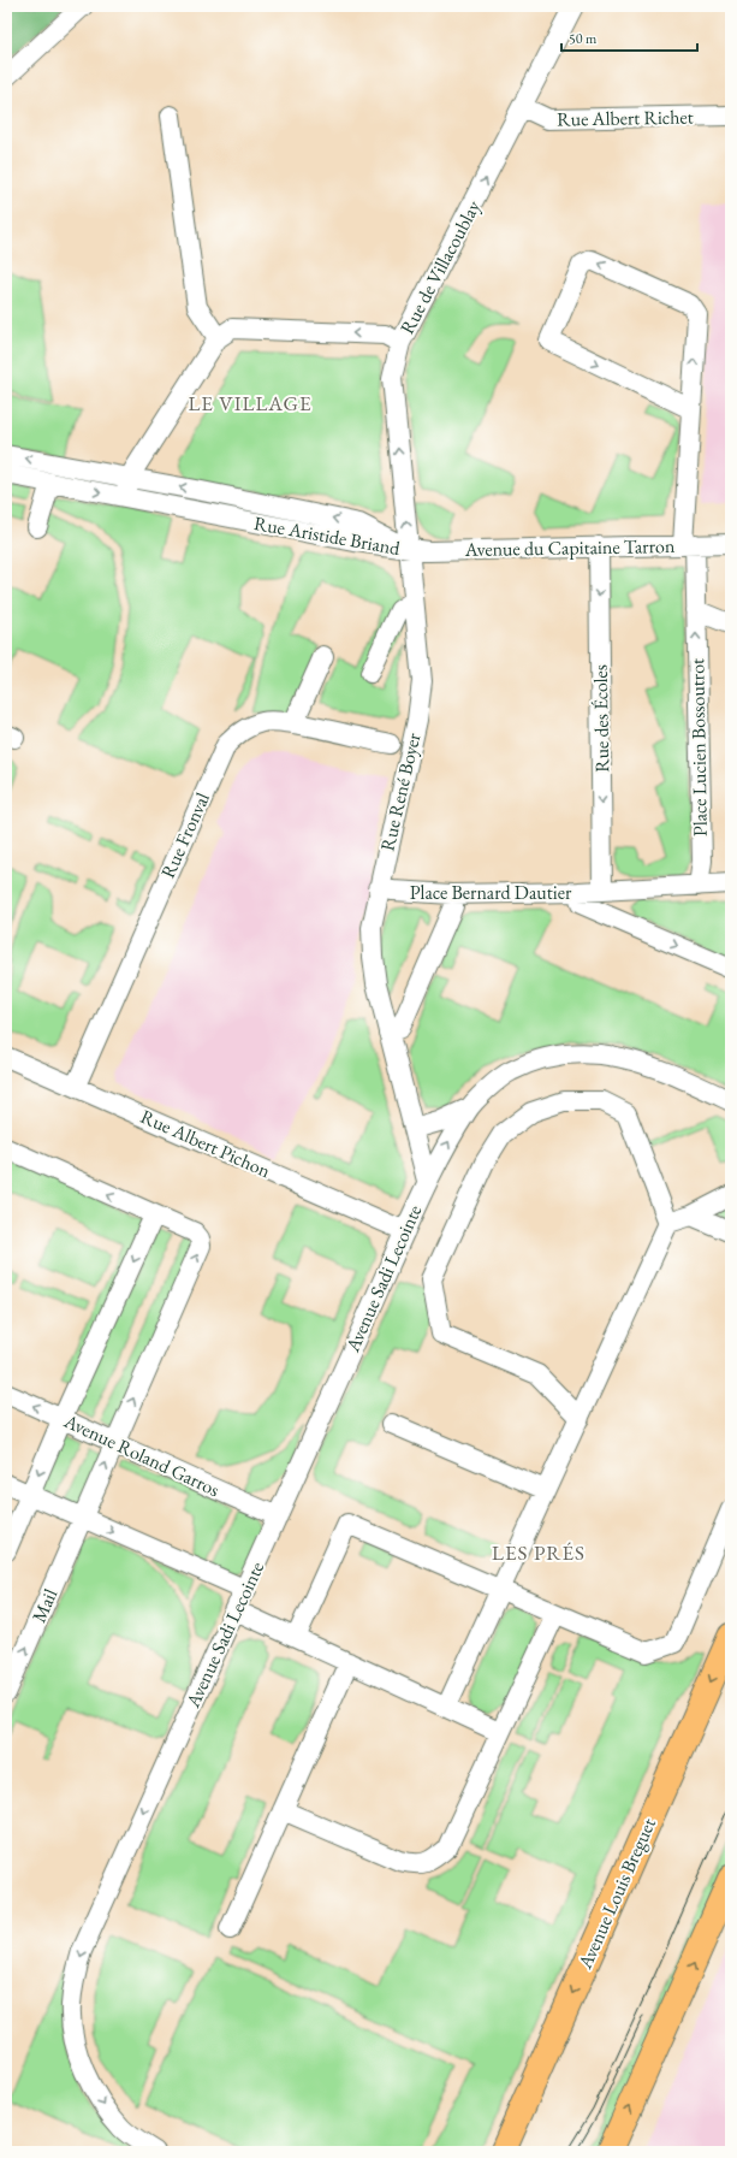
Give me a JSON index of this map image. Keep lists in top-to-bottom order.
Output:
{
  "streets": {
    "main road": ["Avenue Louis Breguet"],
    "street": [
      "Rue Albert Richet",
      "Rue de Villacoublay",
      "Rue Aristide Briand",
      "Avenue du Capitaine Tarron",
      "Rue des Écoles",
      "Place Lucien Bossoutrot",
      "Rue René Boyer",
      "Rue Fronval",
      "Place Bernard Dautier",
      "Rue Albert Pichon",
      "Avenue Sadi Lecointe",
      "Avenue Roland Garros",
      "Mail"
    ]
  },
  "crossings": [
    ["Rue Albert Richet", "Rue de Villacoublay"],
    ["Rue de Villacoublay", "Rue Aristide Briand"],
    ["Rue de Villacoublay", "Avenue du Capitaine Tarron"],
    ["Rue de Villacoublay", "Rue René Boyer"],
    ["Rue Aristide Briand", "Avenue du Capitaine Tarron"],
    ["Rue Aristide Briand", "Rue René Boyer"],
    ["Avenue du Capitaine Tarron", "Rue des Écoles"],
    ["Avenue du Capitaine Tarron", "Place Lucien Bossoutrot"],
    ["Avenue du Capitaine Tarron", "Rue René Boyer"],
    ["Rue des Écoles", "Place Bernard Dautier"],
    ["Rue René Boyer", "Place Bernard Dautier"],
    ["Rue René Boyer", "Avenue Sadi Lecointe"],
    ["Rue Fronval", "Rue Albert Pichon"],
    ["Rue Albert Pichon", "Avenue Sadi Lecointe"],
    ["Avenue Sadi Lecointe", "Avenue Roland Garros"],
    ["Avenue Roland Garros", "Mail"]
  ],
  "one_way": ["Rue de Villacoublay", "Rue des Écoles"],
  "districts": ["LE VILLAGE", "LES PRÉS"],
  "scale_bar": "50 m"
}
